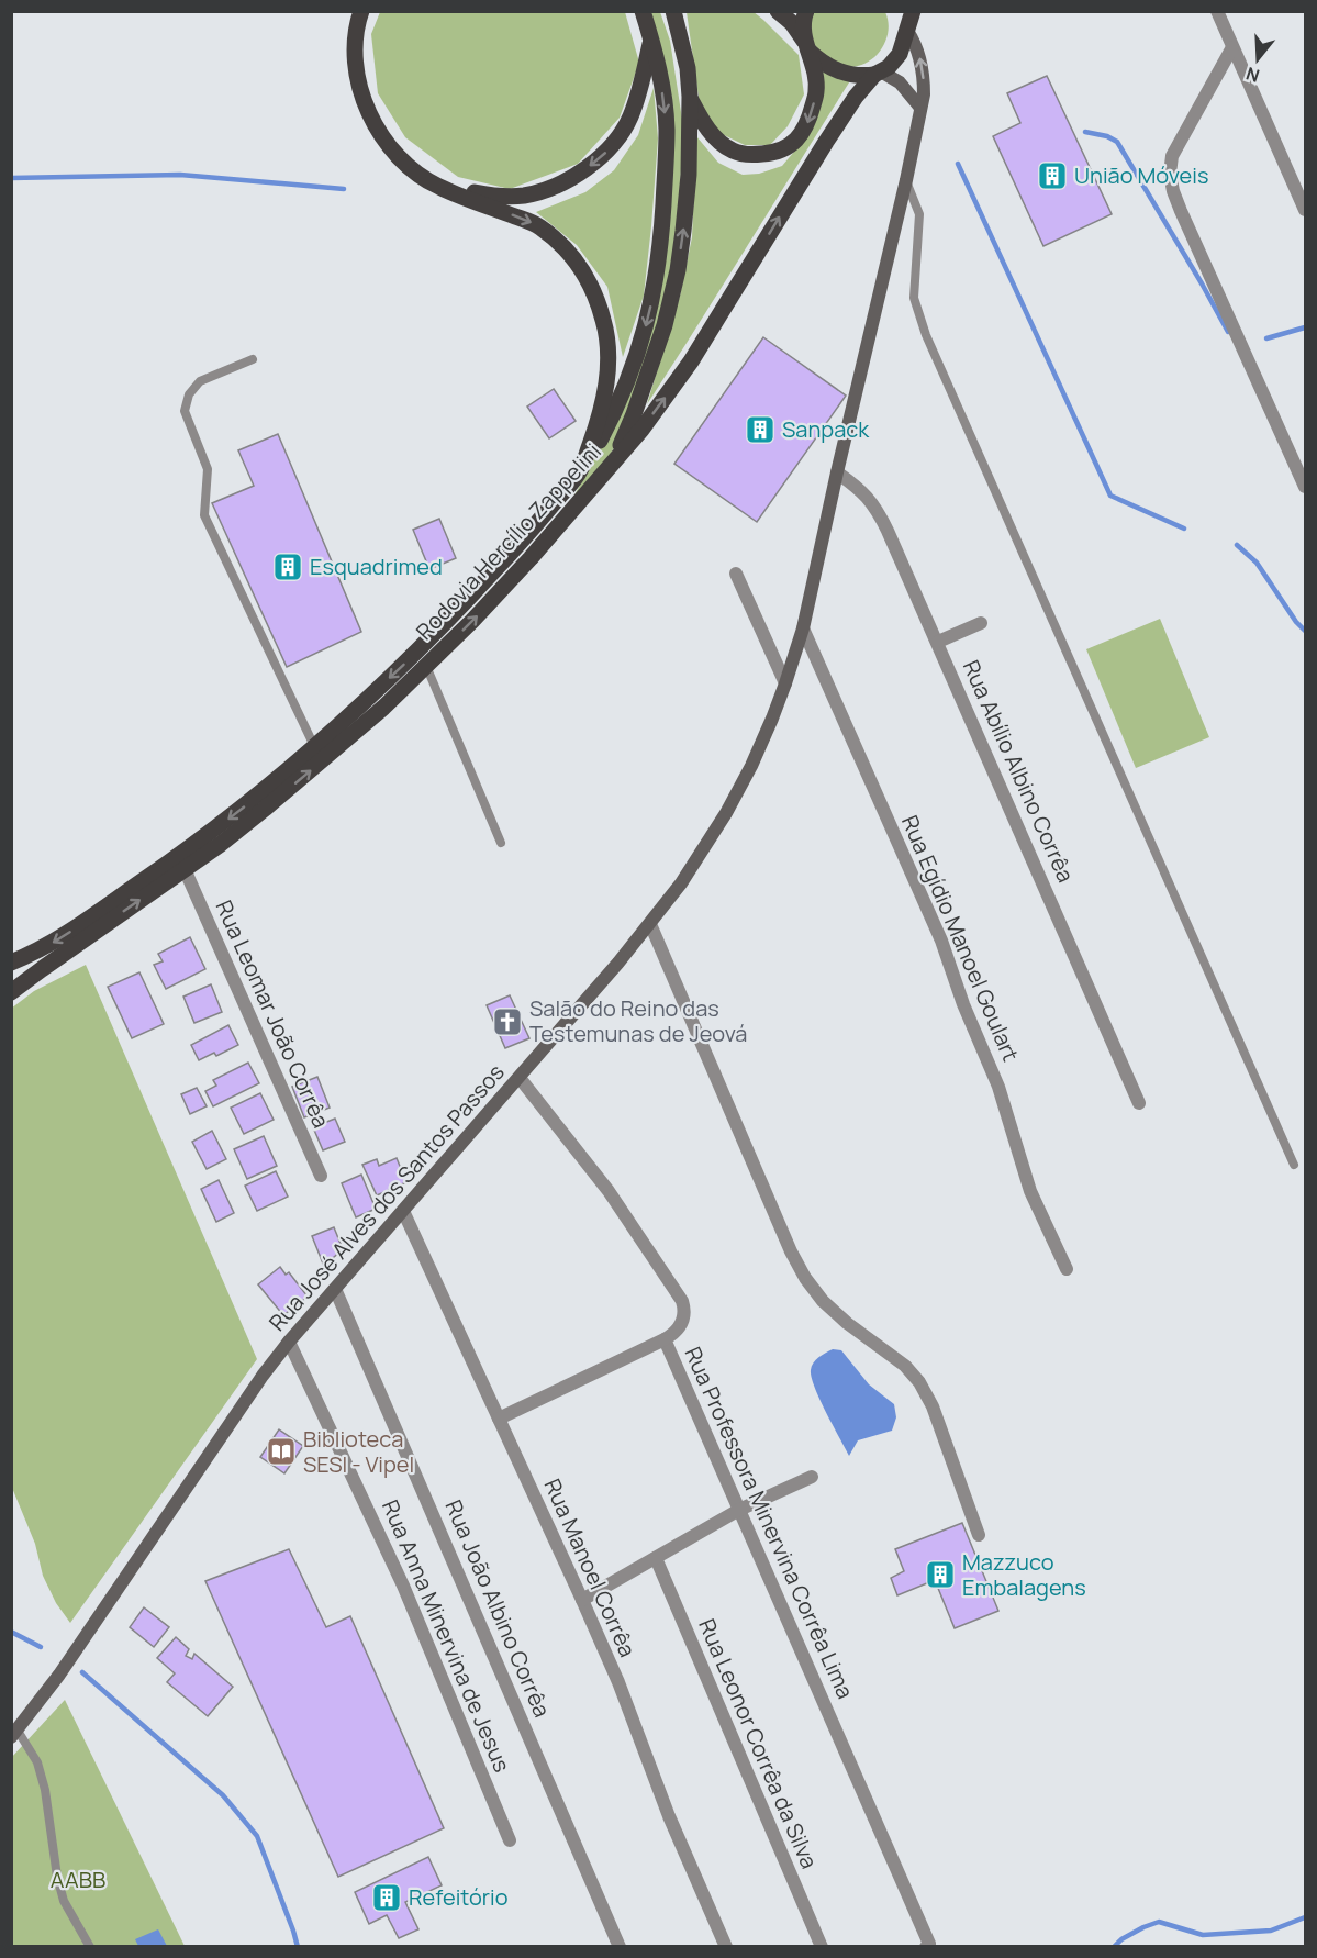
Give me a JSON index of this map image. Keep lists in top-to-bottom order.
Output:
{
  "streets": {
    "main road": ["Rodovia Hercílio Zappelini"],
    "street": [
      "Rua Abílio Albino Corrêa",
      "Rua Egídio Manoel Goulart",
      "Rua Leomar João Corrêa",
      "Rua José Alves dos Santos Passos",
      "Rua Professora Minervina Corrêa Lima",
      "Rua Manoel Corrêa",
      "Rua João Albino Corrêa",
      "Rua Anna Minervina de Jesus",
      "Rua Leonor Corrêa da Silva"
    ]
  },
  "crossings": [
    ["Rodovia Hercílio Zappelini", "Rua Leomar João Corrêa"],
    ["Rodovia Hercílio Zappelini", "Rua José Alves dos Santos Passos"],
    ["Rua Abílio Albino Corrêa", "Rua José Alves dos Santos Passos"],
    ["Rua Egídio Manoel Goulart", "Rua José Alves dos Santos Passos"],
    ["Rua José Alves dos Santos Passos", "Rua Professora Minervina Corrêa Lima"],
    ["Rua José Alves dos Santos Passos", "Rua Manoel Corrêa"],
    ["Rua José Alves dos Santos Passos", "Rua João Albino Corrêa"],
    ["Rua José Alves dos Santos Passos", "Rua Anna Minervina de Jesus"]
  ],
  "parks": ["AABB"],
  "places": {
    "building": [
      "União Móveis",
      "Sanpack",
      "Esquadrimed",
      "Mazzuco Embalagens",
      "Refeitório"
    ],
    "church": ["Salão do Reino das Testemunas de Jeová"],
    "library": ["Biblioteca SESI - Vipel"]
  },
  "north": "bottom"
}
